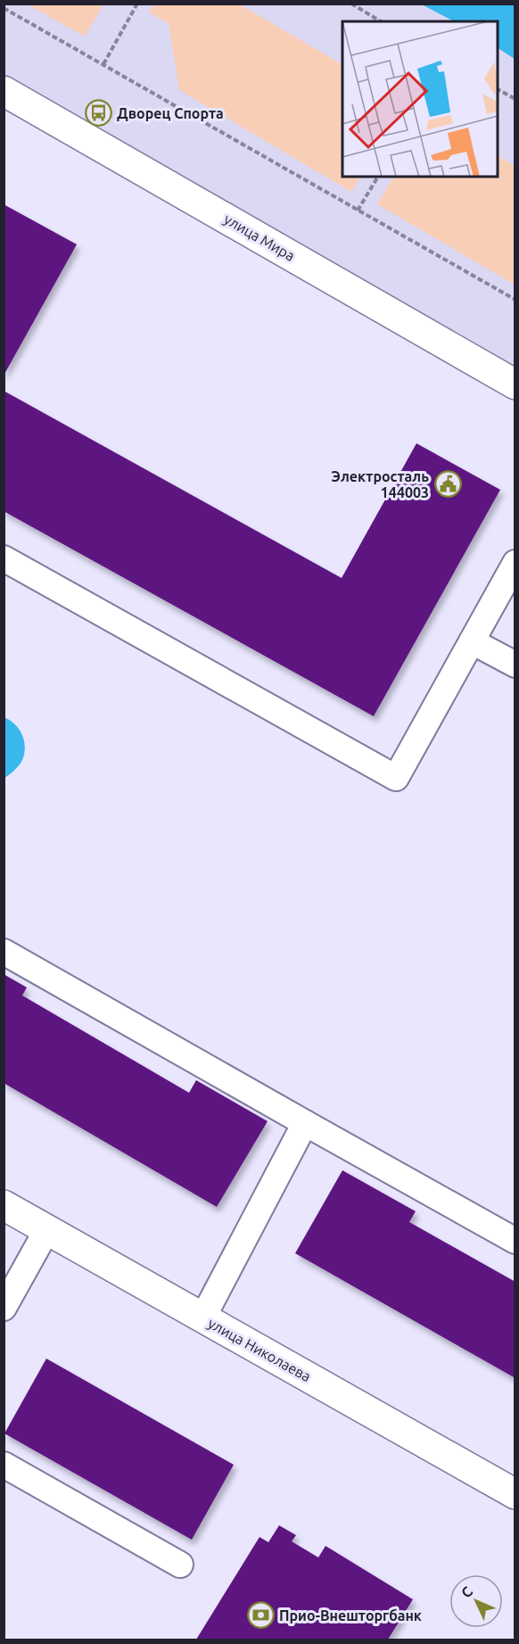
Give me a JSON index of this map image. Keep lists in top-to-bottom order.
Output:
{
  "streets": {
    "main road": ["улица Мира", "улица Николаева"]
  },
  "places": {
    "bus stop": ["Дворец Спорта"],
    "public building": ["Электросталь 144003"],
    "bank": ["Прио-Внешторгбанк"]
  },
  "north": "top left"
}
